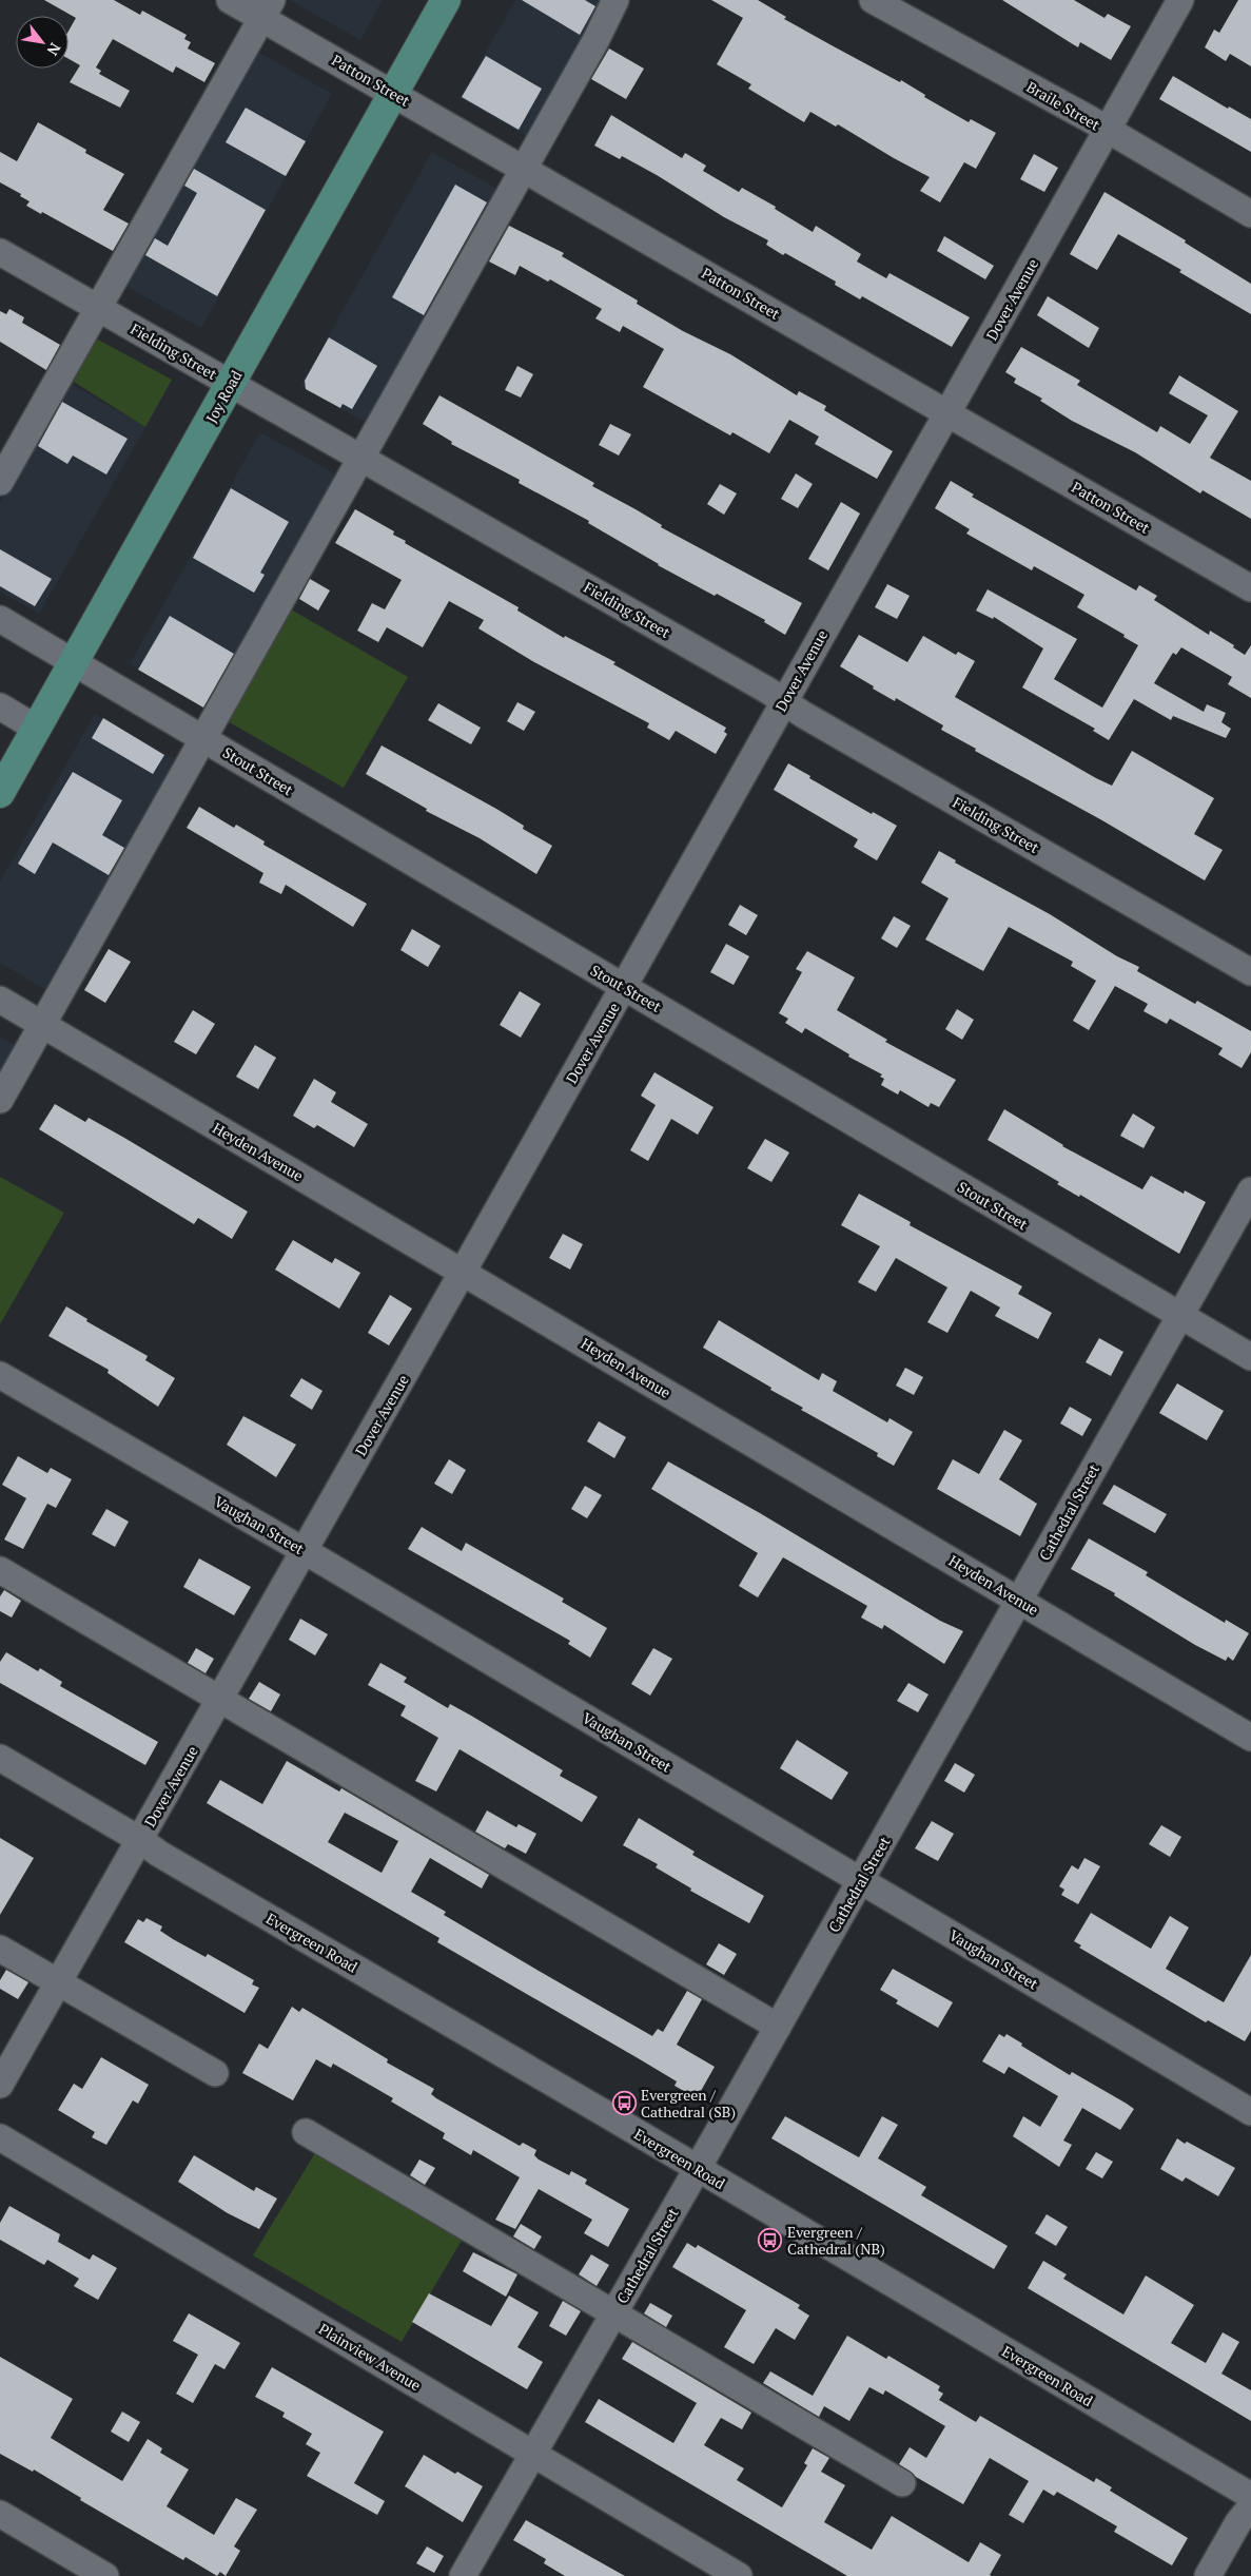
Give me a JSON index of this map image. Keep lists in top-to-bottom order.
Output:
{
  "streets": {
    "main road": ["Joy Road"],
    "street": [
      "Patton Street",
      "Braile Street",
      "Dover Avenue",
      "Fielding Street",
      "Stout Street",
      "Heyden Avenue",
      "Cathedral Street",
      "Vaughan Street",
      "Evergreen Road",
      "Plainview Avenue"
    ]
  },
  "crossings": [
    ["Patton Street", "Dover Avenue"],
    ["Patton Street", "Joy Road"],
    ["Braile Street", "Dover Avenue"],
    ["Dover Avenue", "Fielding Street"],
    ["Dover Avenue", "Stout Street"],
    ["Dover Avenue", "Heyden Avenue"],
    ["Dover Avenue", "Vaughan Street"],
    ["Dover Avenue", "Evergreen Road"],
    ["Fielding Street", "Joy Road"],
    ["Joy Road", "Stout Street"],
    ["Stout Street", "Cathedral Street"],
    ["Heyden Avenue", "Cathedral Street"],
    ["Cathedral Street", "Vaughan Street"],
    ["Cathedral Street", "Evergreen Road"],
    ["Cathedral Street", "Plainview Avenue"]
  ],
  "places": {
    "bus stop": ["Evergreen / Cathedral (SB)", "Evergreen / Cathedral (NB)"]
  },
  "north": "bottom right"
}
